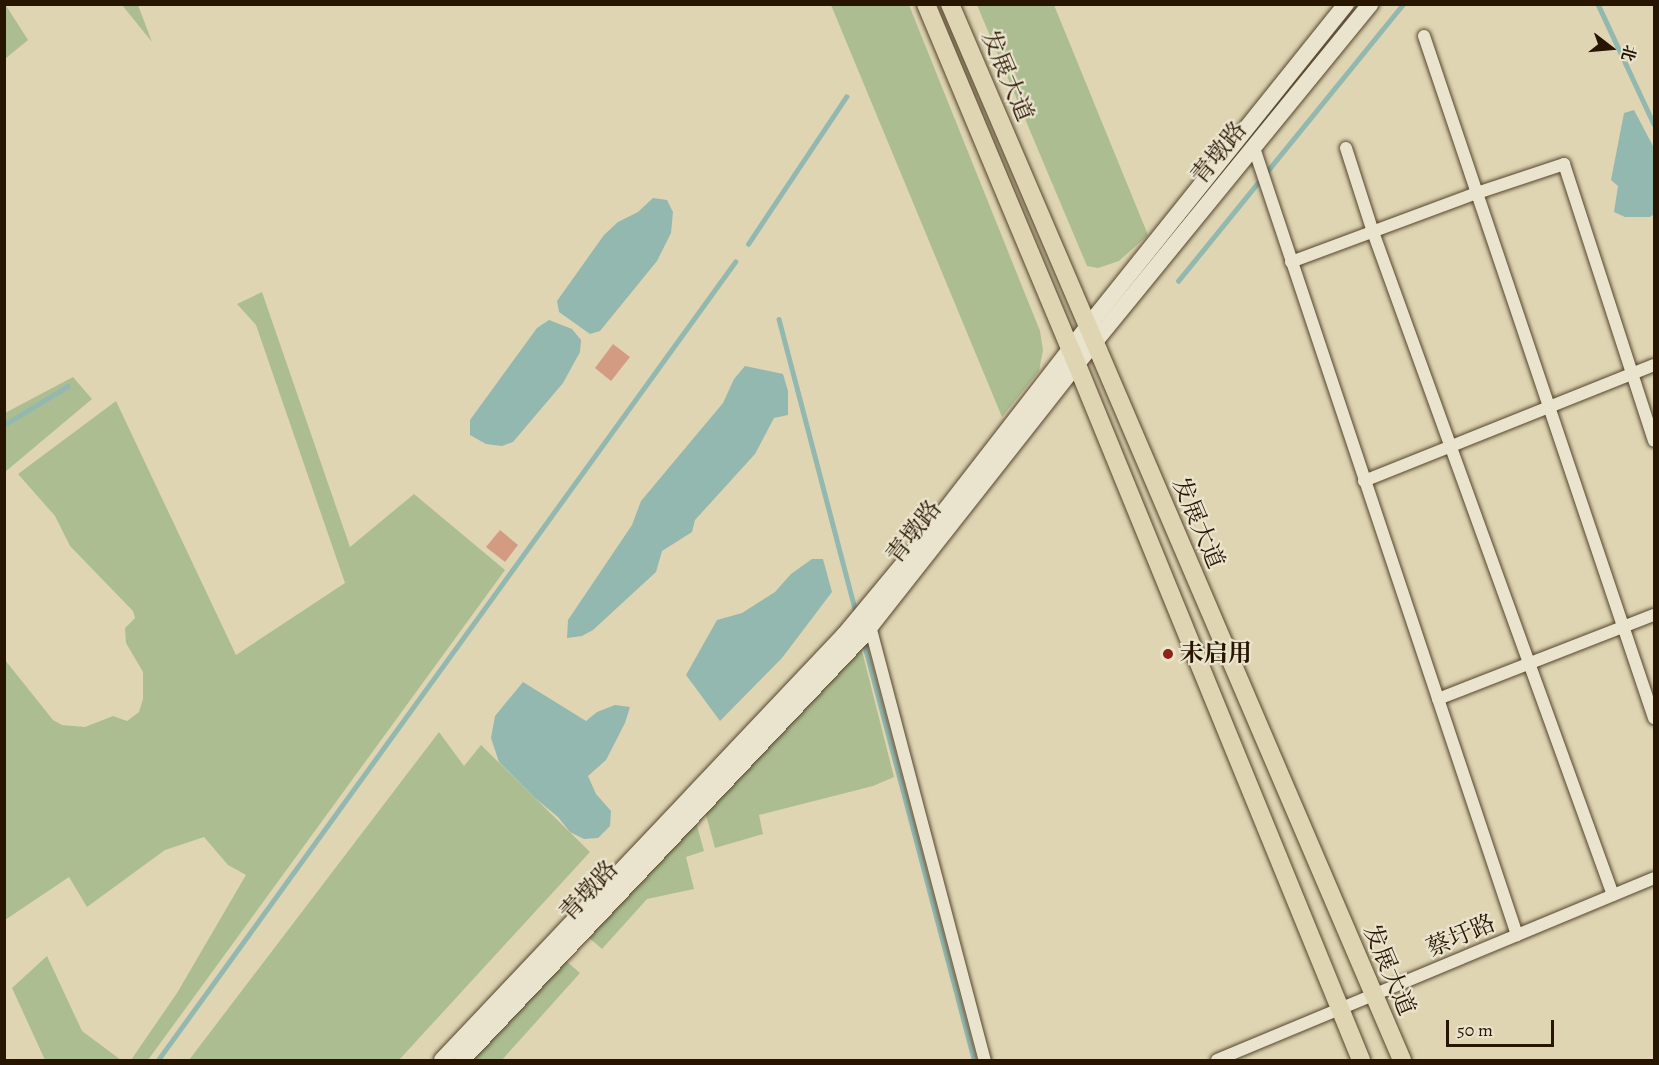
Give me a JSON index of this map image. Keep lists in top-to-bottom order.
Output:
{
  "streets": {
    "main road": ["发展大道", "青墩路"],
    "street": ["蔡圩路"]
  },
  "crossings": [
    ["发展大道", "青墩路"],
    ["发展大道", "蔡圩路"]
  ],
  "places": ["未启用"],
  "scale_bar": "50 m",
  "north": "right"
}
